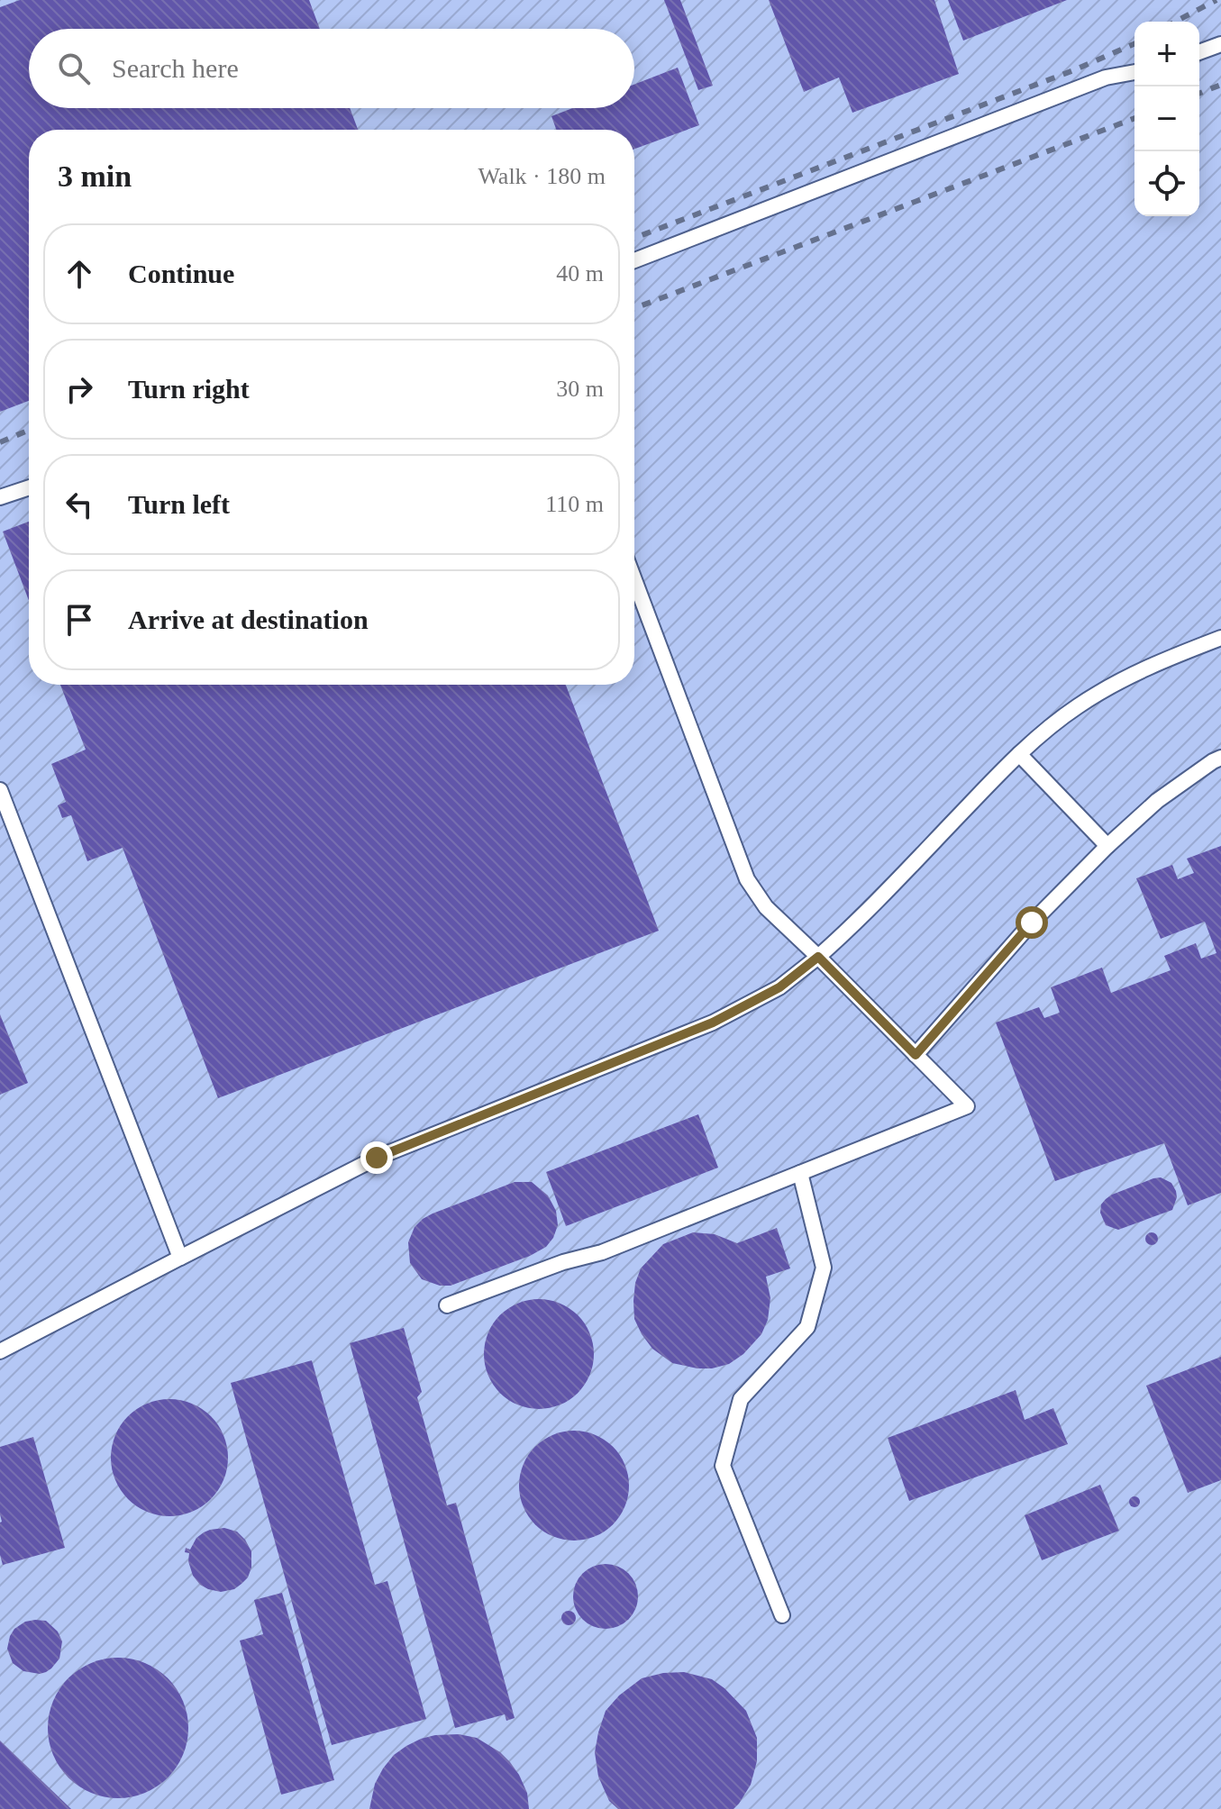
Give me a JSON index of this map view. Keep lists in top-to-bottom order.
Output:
{
  "page": {
    "map_buttons": ["+", "−"],
    "search": "Search here",
    "heading": ["3 min", "Walk · 180 m"],
    "list": [
      ["Continue", "40 m"],
      ["Turn right", "30 m"],
      ["Turn left", "110 m"],
      "Arrive at destination"
    ]
  }
}
